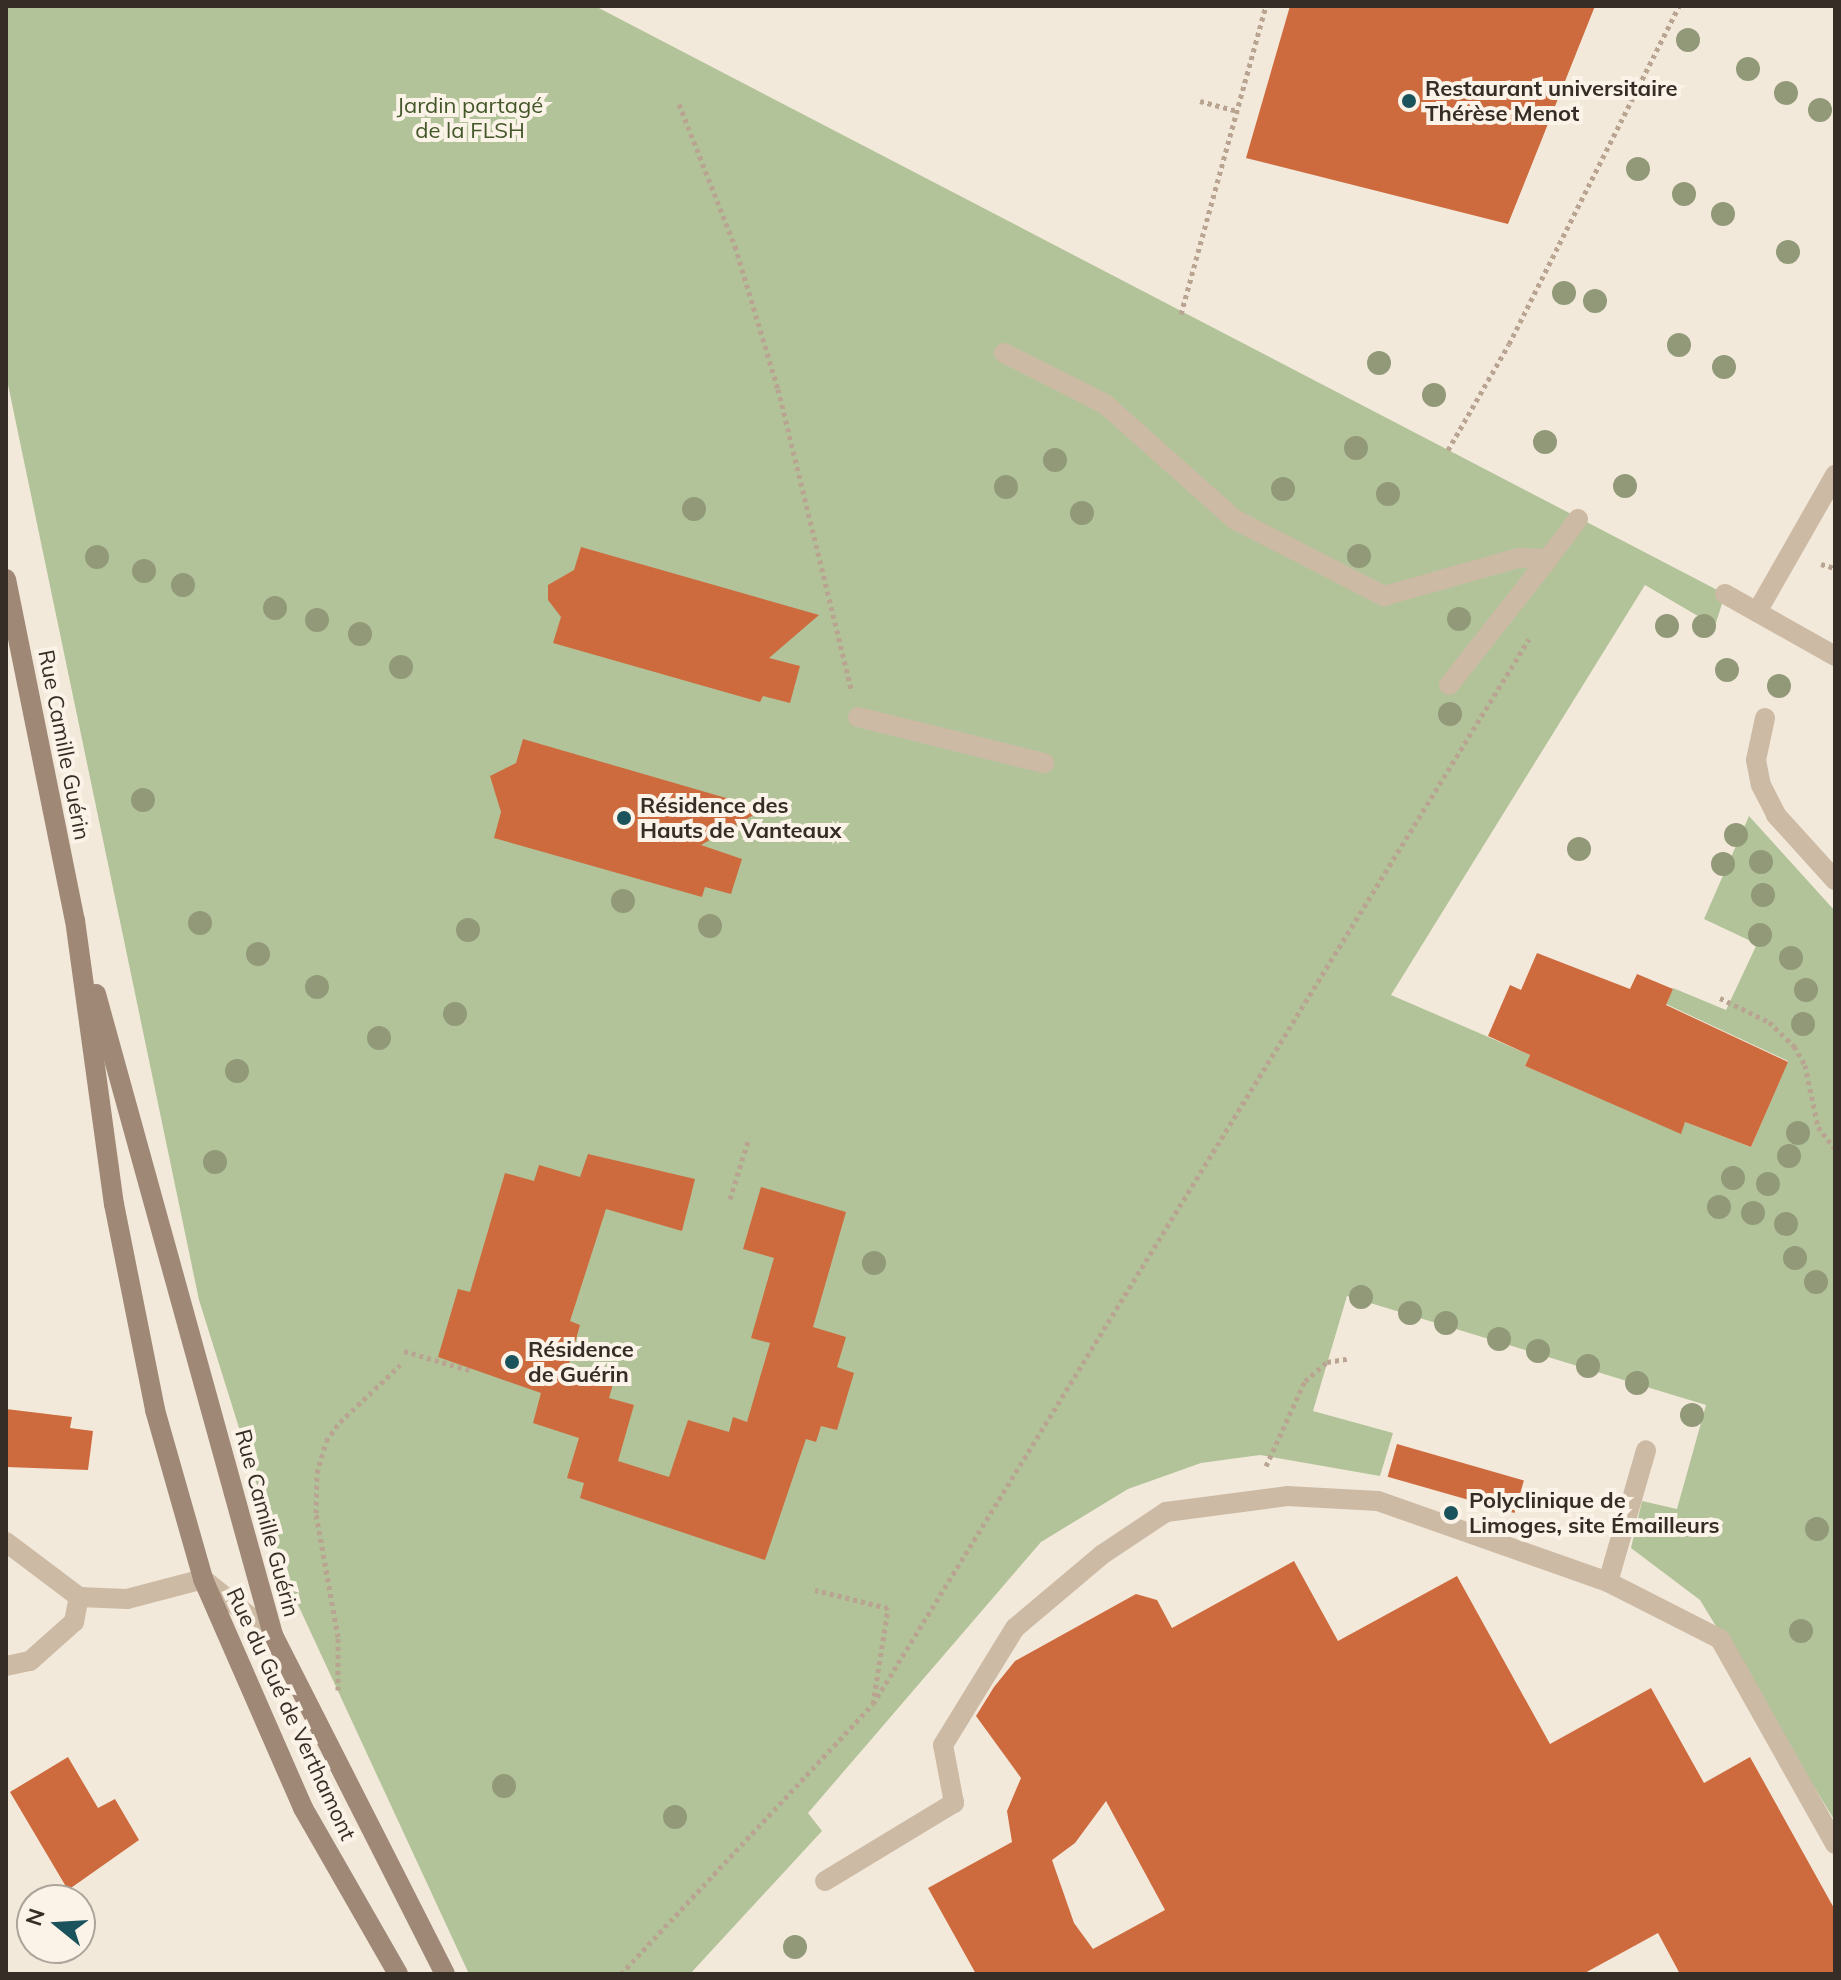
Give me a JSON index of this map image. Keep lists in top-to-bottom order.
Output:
{
  "streets": {
    "main road": ["Rue Camille Guérin", "Rue du Gué de Verthamont"]
  },
  "crossings": [
    ["Rue Camille Guérin", "Rue du Gué de Verthamont"]
  ],
  "parks": ["Jardin partagé de la FLSH"],
  "places": [
    "Restaurant universitaire Thérèse Menot",
    "Résidence des Hauts de Vanteaux",
    "Résidence de Guérin",
    "Polyclinique de Limoges, site Émailleurs"
  ],
  "north": "left"
}
